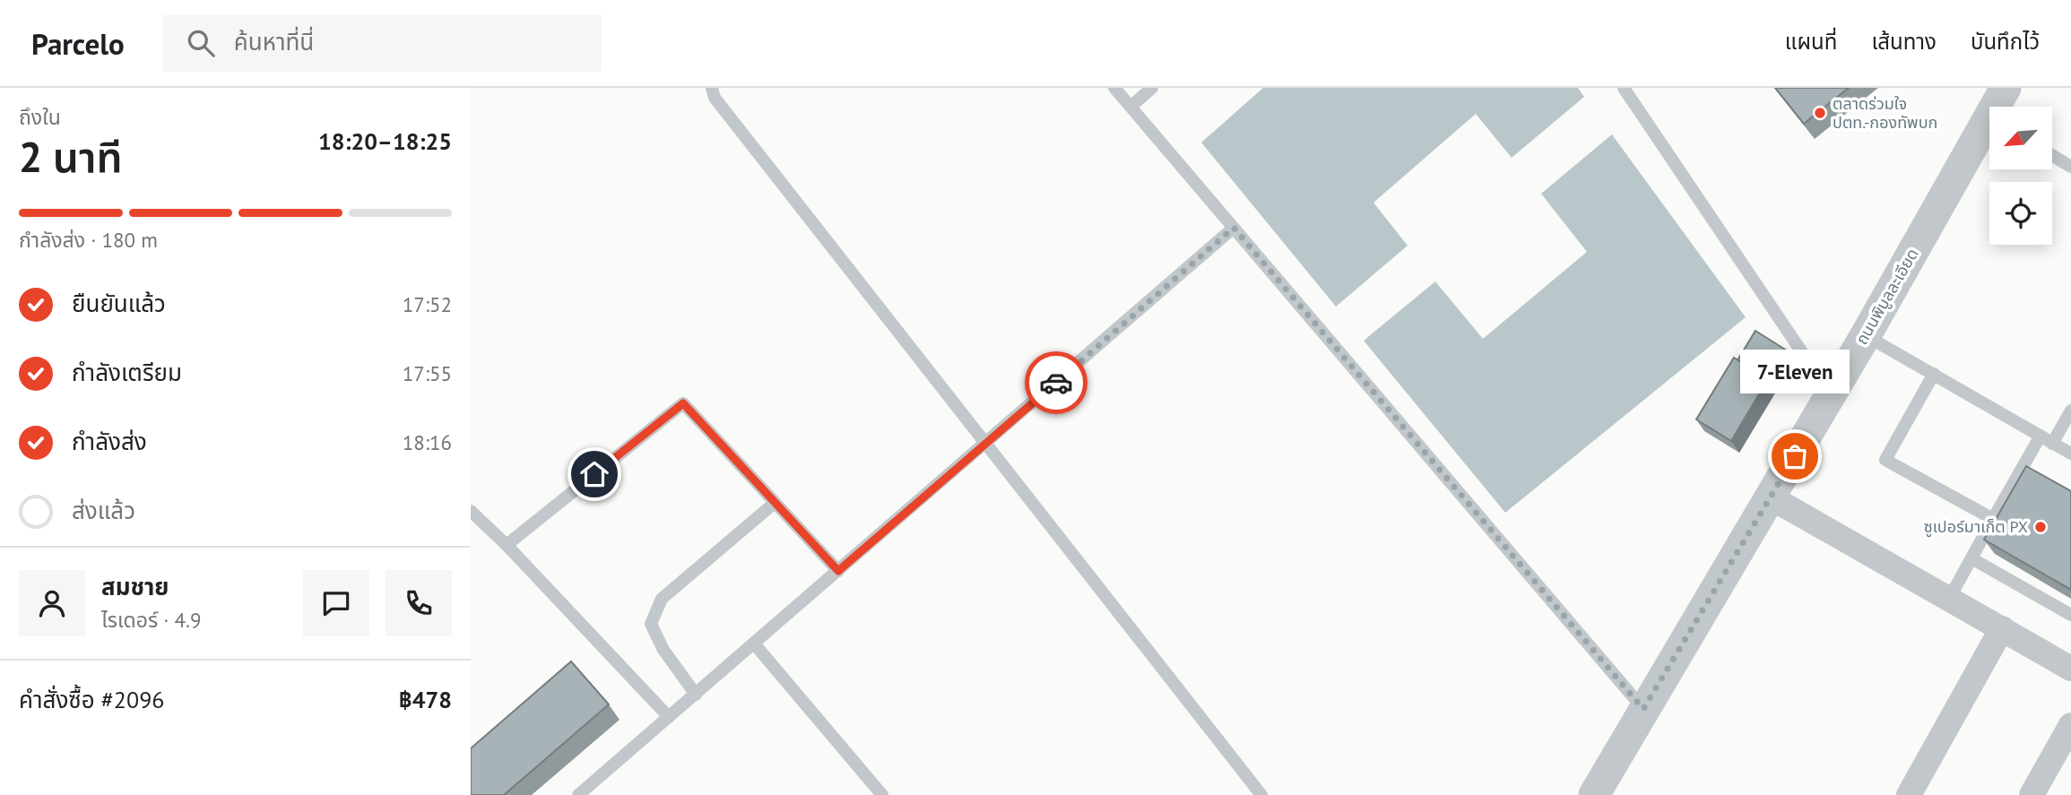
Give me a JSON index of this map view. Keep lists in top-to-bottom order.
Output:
{
  "streets": {
    "street": ["ถนนพิบูลละเอียด"]
  },
  "places": ["ตลาดร่วมใจ ปตท.-กองทัพบก", "7-Eleven", "ซูเปอร์มาเก็ต PX"],
  "north": "bottom left",
  "page": {
    "header": "Parcelo",
    "search": "ค้นหาที่นี่",
    "nav": ["แผนที่", "เส้นทาง", "บันทึกไว้"],
    "heading": ["2 นาที", "ถึงใน", "18:20–18:25"],
    "panel": [
      "สมชาย",
      "ไรเดอร์ · 4.9",
      "คำสั่งซื้อ #2096",
      "฿478"
    ],
    "bar": "กำลังส่ง · 180 m",
    "list": [
      ["ยืนยันแล้ว", "17:52"],
      ["กำลังเตรียม", "17:55"],
      ["กำลังส่ง", "18:16"],
      "ส่งแล้ว"
    ],
    "bubble": "7-Eleven"
  }
}
